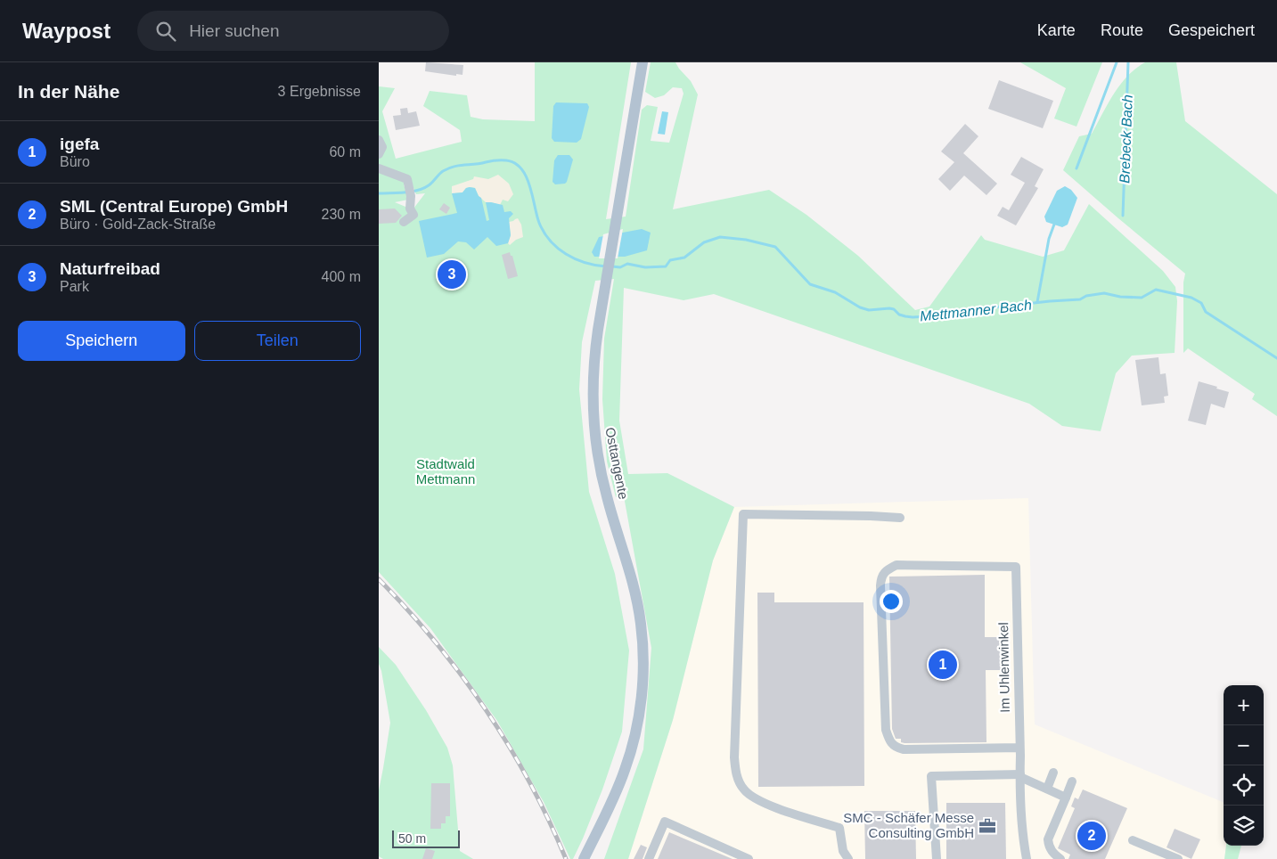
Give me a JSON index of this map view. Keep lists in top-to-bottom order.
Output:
{
  "streets": {
    "main road": ["Osttangente"],
    "street": ["Im Uhlenwinkel"]
  },
  "water": ["Brebeck Bach", "Mettmanner Bach"],
  "parks": ["Stadtwald Mettmann"],
  "places": {
    "office": ["SMC - Schäfer Messe Consulting GmbH"]
  },
  "scale_bar": "50 m",
  "page": {
    "header": "Waypost",
    "search": "Hier suchen",
    "nav": ["Karte", "Route", "Gespeichert"],
    "heading": ["In der Nähe", "3 Ergebnisse"],
    "list": [
      {
        "mark": "1",
        "name": "igefa",
        "note": "Büro",
        "value": "60 m"
      },
      {
        "mark": "2",
        "name": "SML (Central Europe) GmbH",
        "note": "Büro · Gold-Zack-Straße",
        "value": "230 m"
      },
      {
        "mark": "3",
        "name": "Naturfreibad",
        "note": "Park",
        "value": "400 m"
      }
    ],
    "pins": ["3", "1", "2"],
    "buttons": ["Speichern", "Teilen"],
    "map_buttons": ["+", "−"],
    "scale": "50 m"
  }
}
